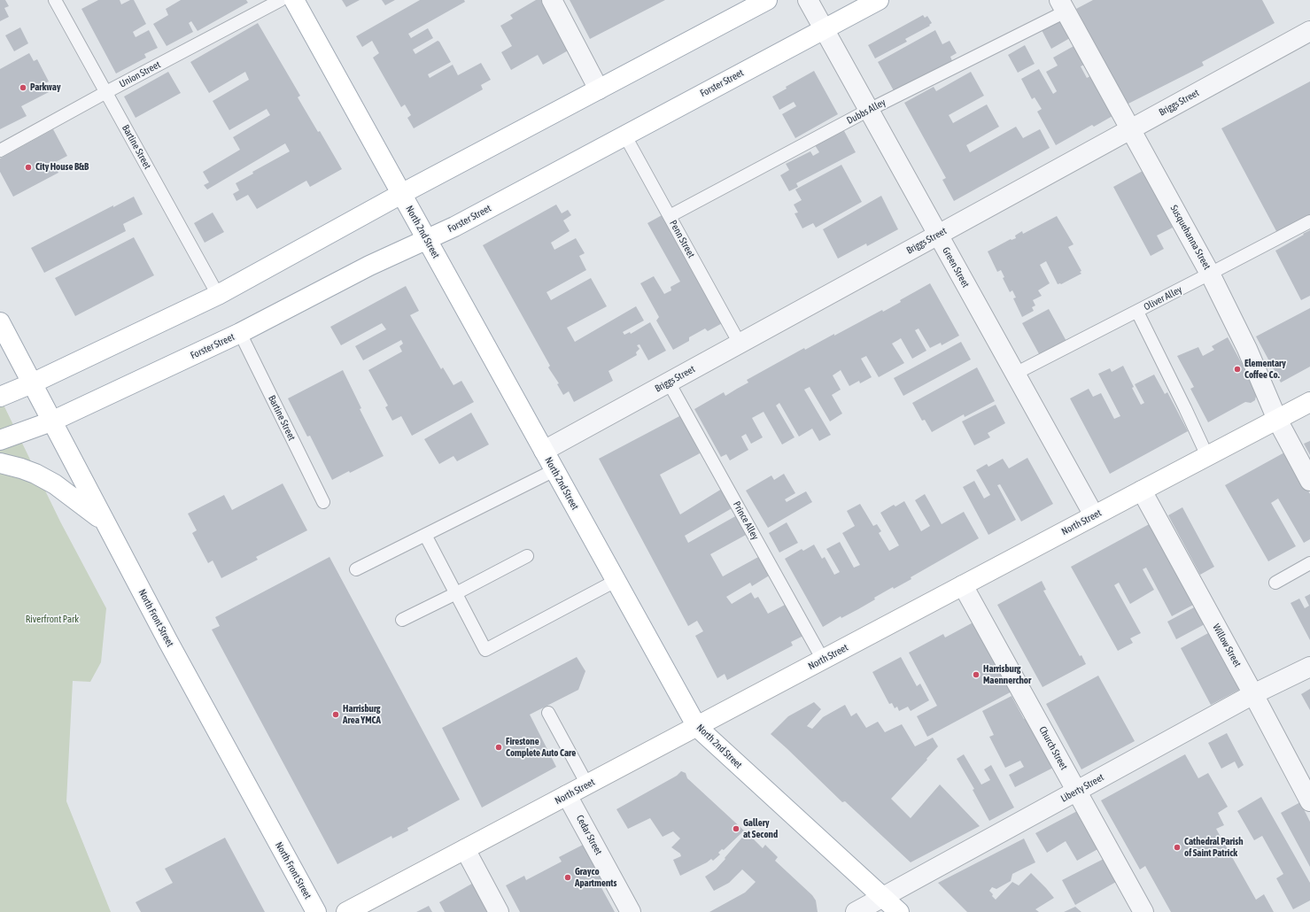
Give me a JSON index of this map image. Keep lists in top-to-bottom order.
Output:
{
  "streets": {
    "main road": [
      "Forster Street",
      "North 2nd Street",
      "North Street",
      "North Front Street"
    ],
    "street": [
      "Briggs Street",
      "Susquehanna Street",
      "Green Street",
      "Willow Street",
      "Church Street",
      "Liberty Street",
      "Cedar Street"
    ],
    "lane": [
      "Union Street",
      "Dubbs Alley",
      "Bartine Street",
      "Penn Street",
      "Oliver Alley",
      "Prince Alley"
    ]
  },
  "crossings": [
    ["Union Street", "Bartine Street"],
    ["Forster Street", "Bartine Street"],
    ["Forster Street", "North 2nd Street"],
    ["Forster Street", "Penn Street"],
    ["Forster Street", "Green Street"],
    ["Forster Street", "North Front Street"],
    ["Briggs Street", "North 2nd Street"],
    ["Briggs Street", "Susquehanna Street"],
    ["Briggs Street", "Penn Street"],
    ["Briggs Street", "Green Street"],
    ["Briggs Street", "Prince Alley"],
    ["Dubbs Alley", "Susquehanna Street"],
    ["Dubbs Alley", "Penn Street"],
    ["Dubbs Alley", "Green Street"],
    ["North 2nd Street", "North Street"],
    ["North 2nd Street", "Liberty Street"],
    ["Susquehanna Street", "Oliver Alley"],
    ["Susquehanna Street", "North Street"],
    ["Green Street", "Oliver Alley"],
    ["Green Street", "North Street"],
    ["Prince Alley", "North Street"],
    ["North Street", "Willow Street"],
    ["North Street", "Church Street"],
    ["North Street", "Cedar Street"],
    ["Willow Street", "Liberty Street"],
    ["Church Street", "Liberty Street"]
  ],
  "parks": ["Riverfront Park"],
  "places": [
    "Parkway",
    "City House B&B",
    "Elementary Coffee Co.",
    "Harrisburg Maennerchor",
    "Harrisburg Area YMCA",
    "Firestone Complete Auto Care",
    "Gallery at Second",
    "Cathedral Parish of Saint Patrick",
    "Grayco Apartments"
  ]
}
